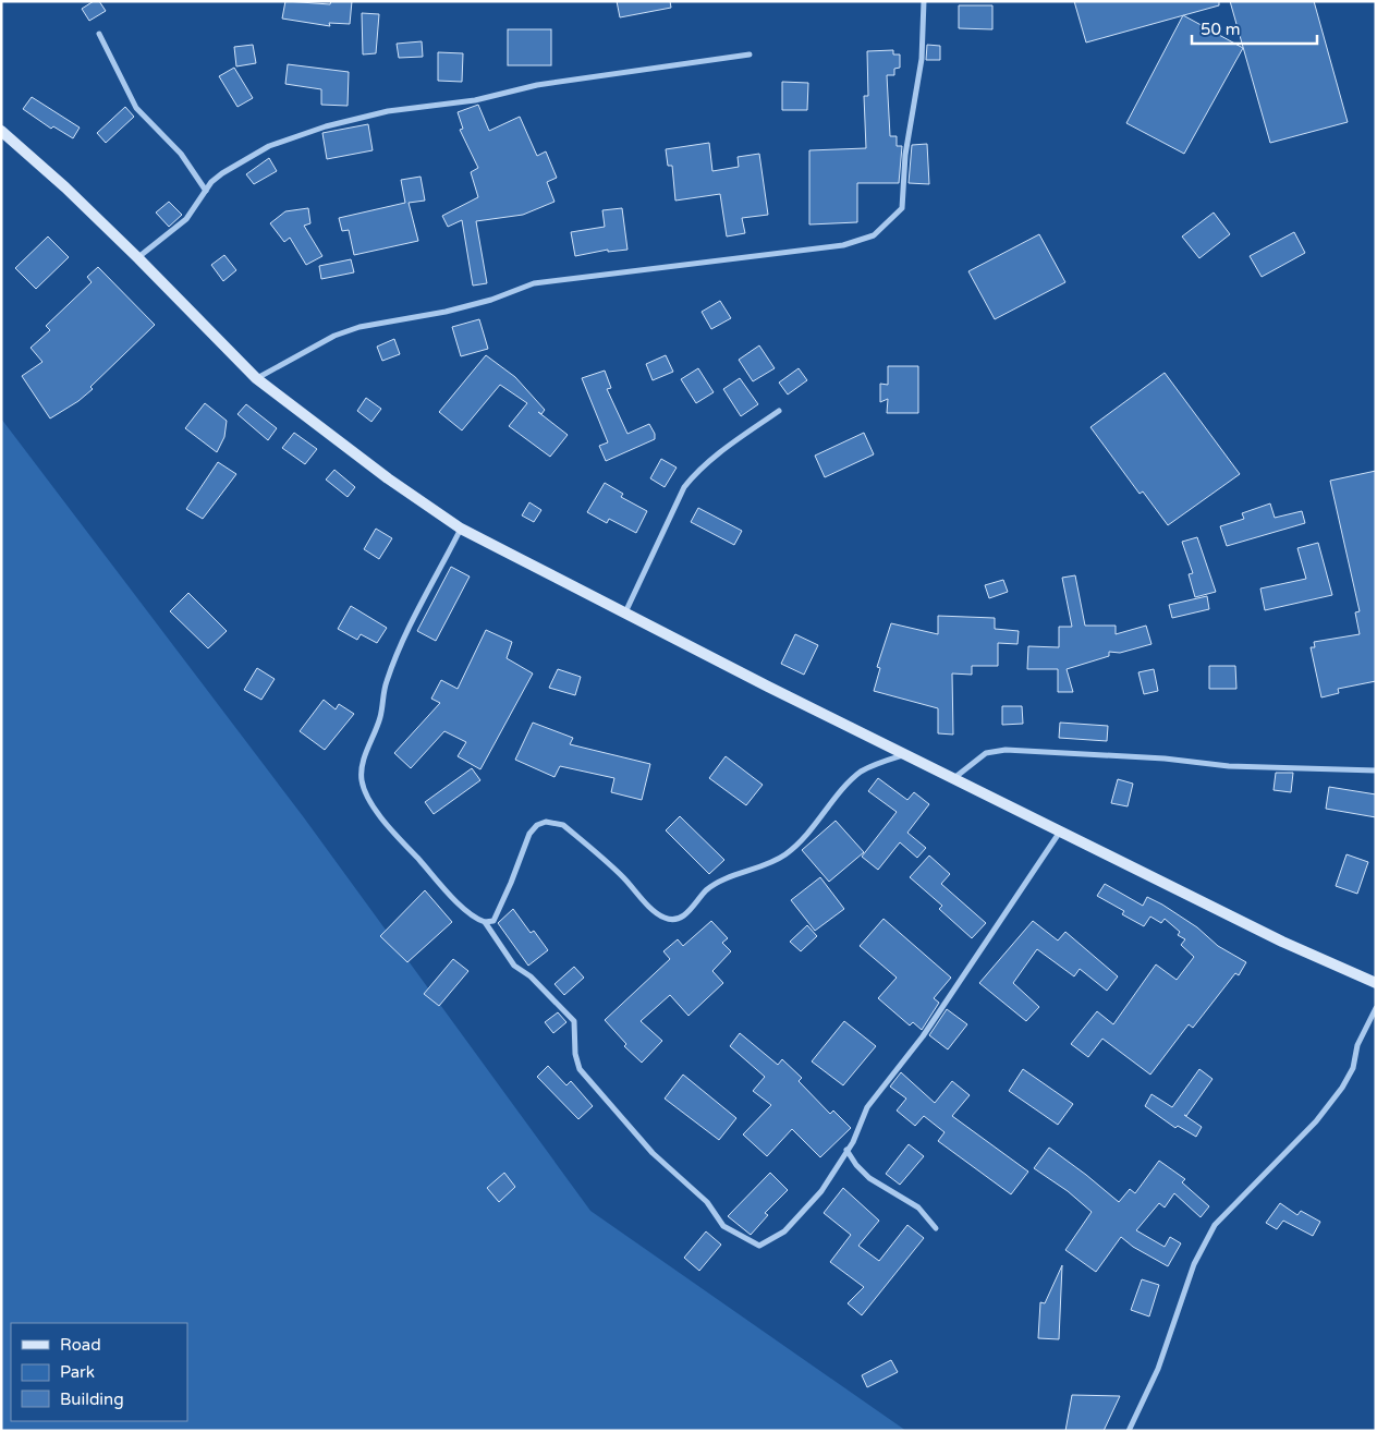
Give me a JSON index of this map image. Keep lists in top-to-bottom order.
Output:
{
  "legend": ["Road", "Park", "Building"],
  "scale_bar": "50 m"
}
